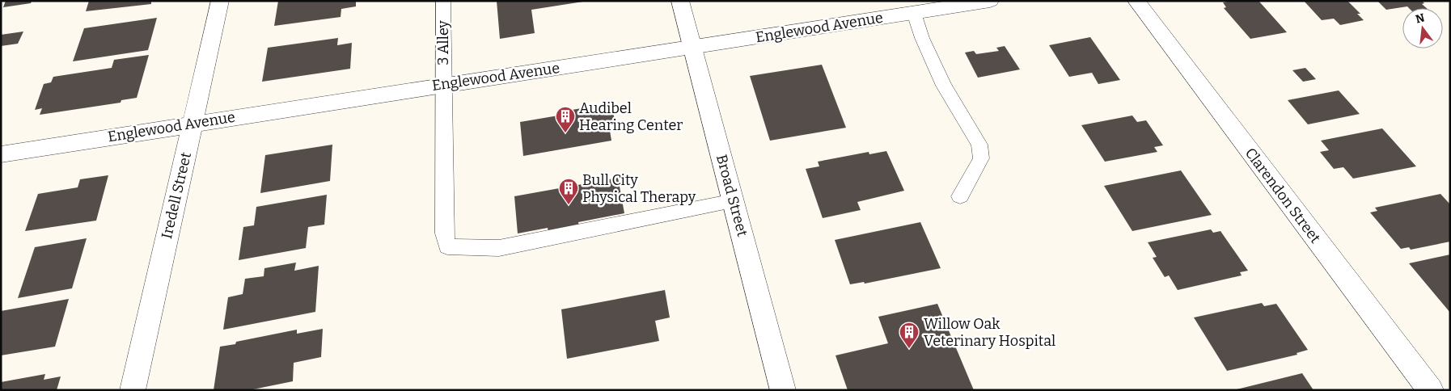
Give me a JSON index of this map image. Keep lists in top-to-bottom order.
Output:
{
  "streets": {
    "street": [
      "Englewood Avenue",
      "Iredell Street",
      "Broad Street",
      "Clarendon Street"
    ],
    "lane": ["3 Alley"]
  },
  "crossings": [
    ["Englewood Avenue", "3 Alley"],
    ["Englewood Avenue", "Iredell Street"],
    ["Englewood Avenue", "Broad Street"],
    ["3 Alley", "Broad Street"]
  ],
  "places": {
    "building": ["Audibel Hearing Center", "Bull City Physical Therapy", "Willow Oak Veterinary Hospital"]
  },
  "north": "top"
}
